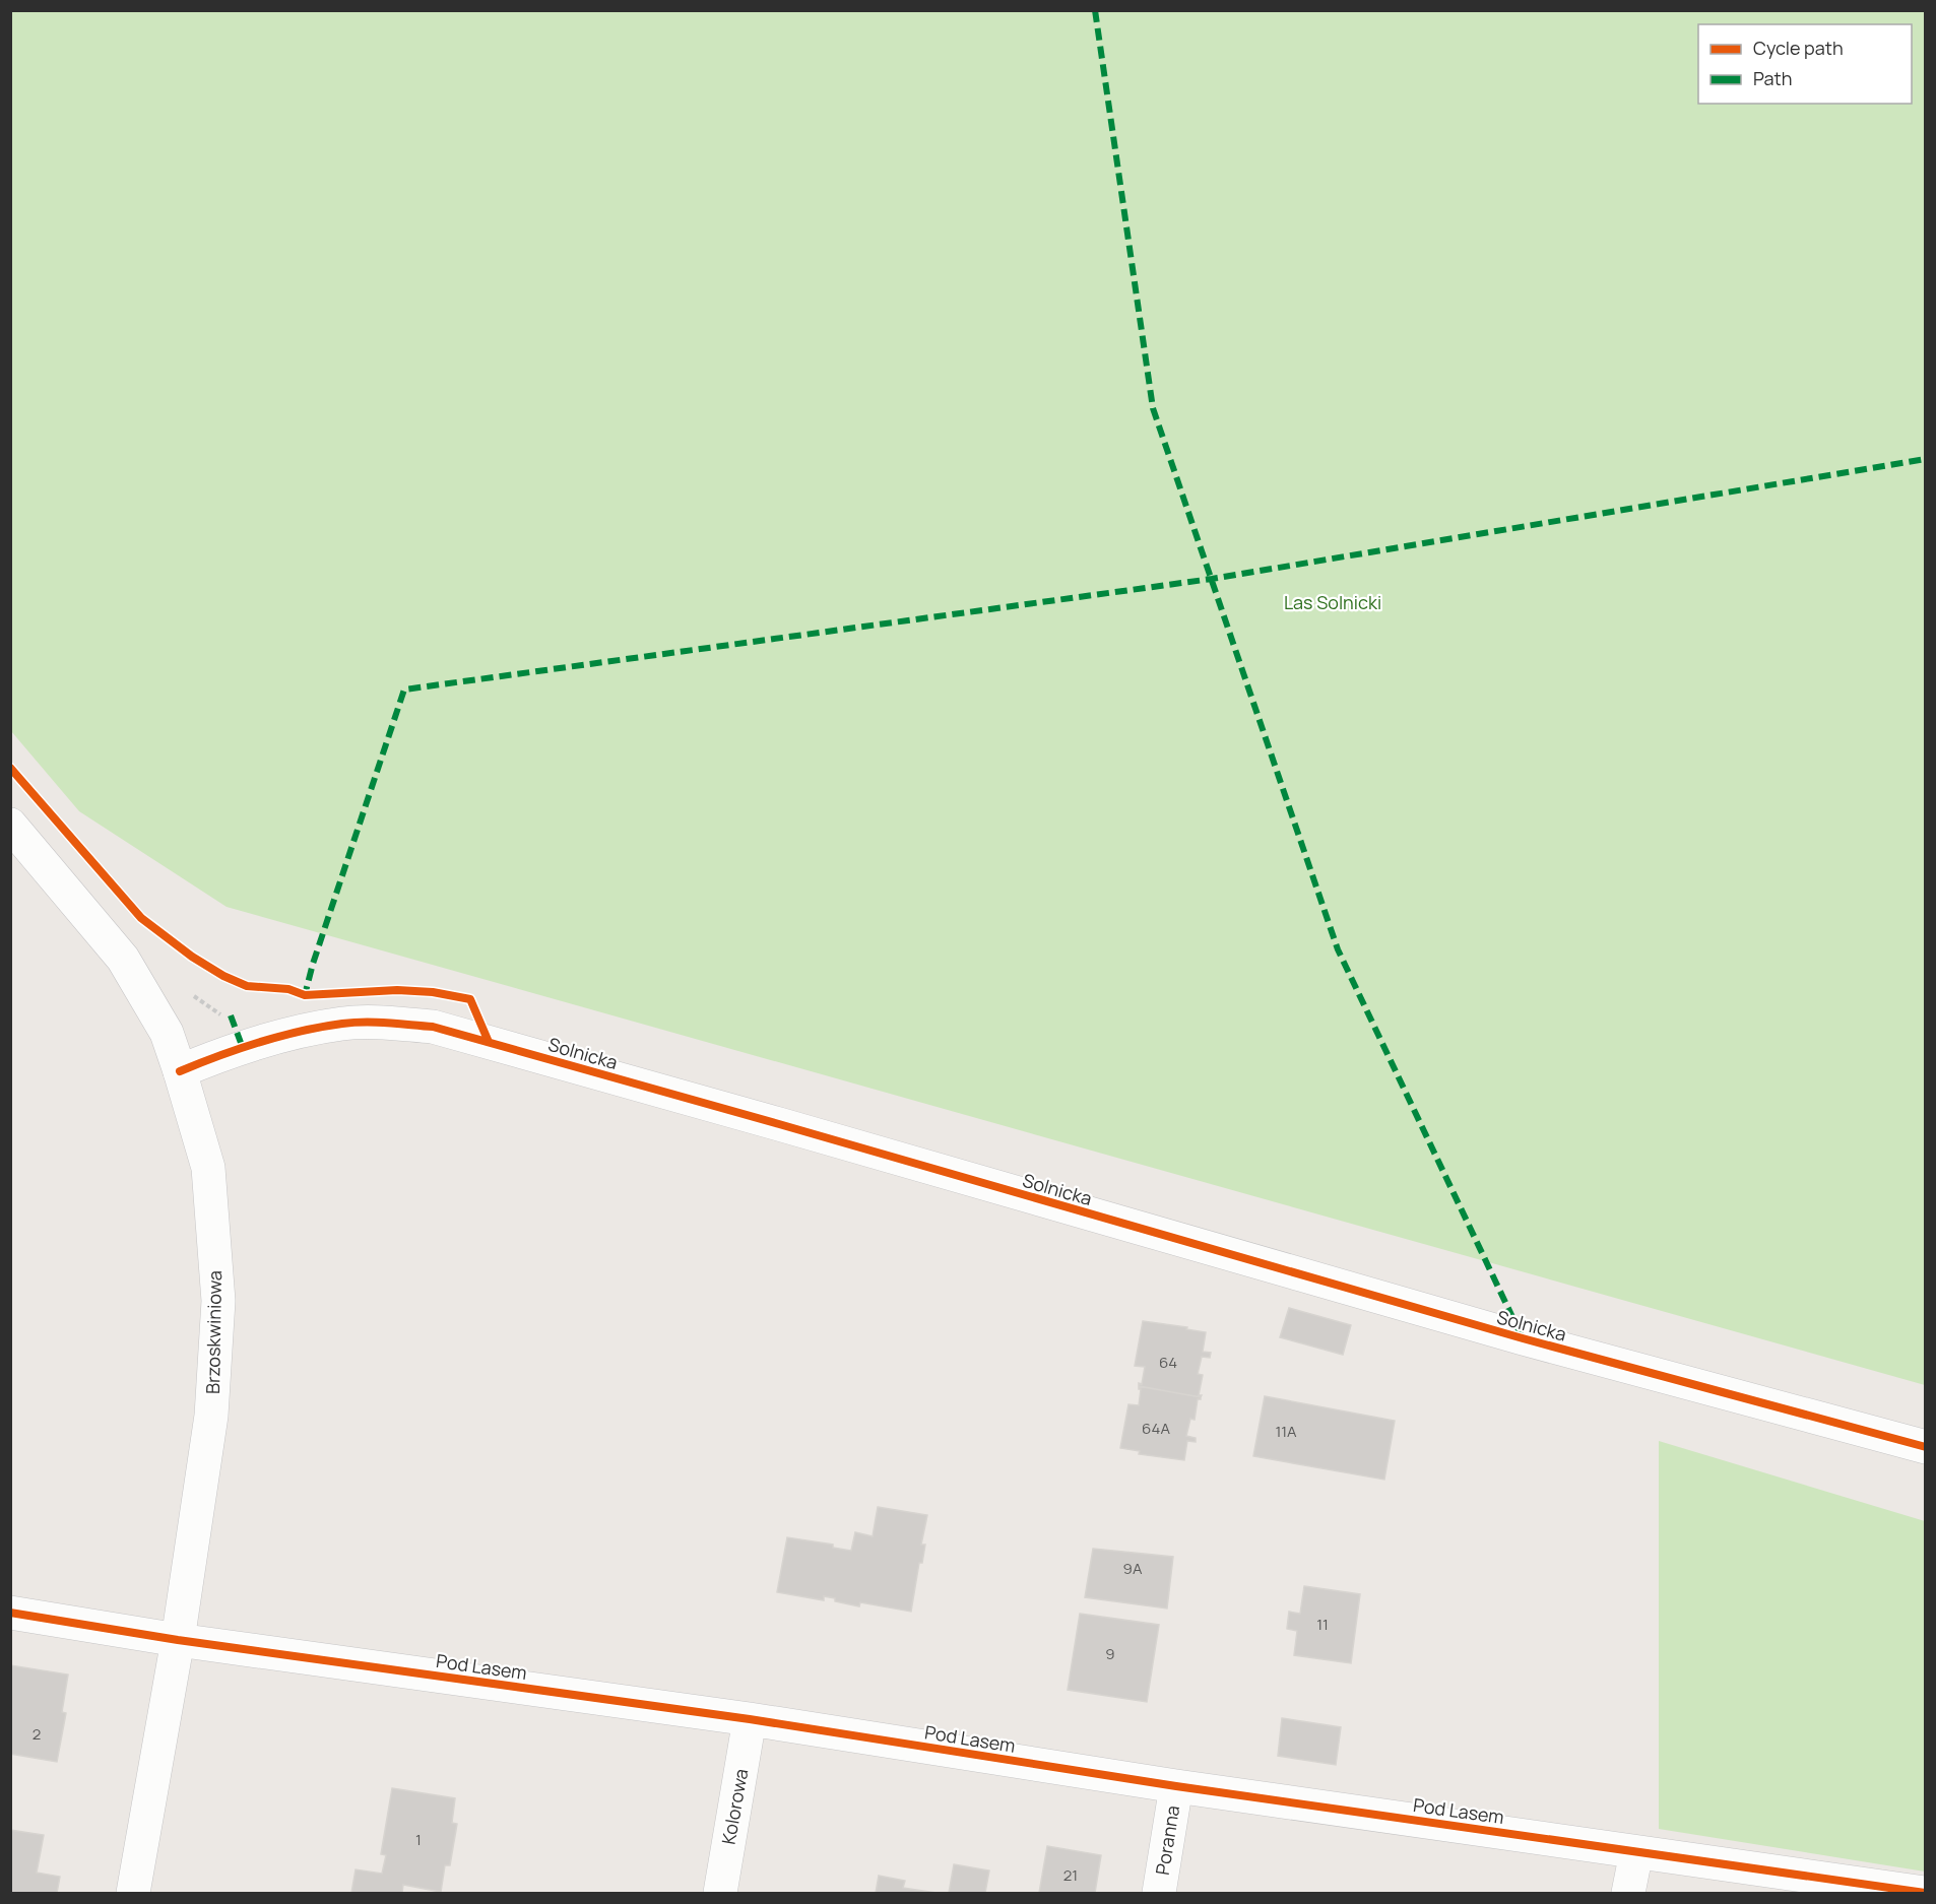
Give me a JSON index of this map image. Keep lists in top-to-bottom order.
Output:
{
  "streets": {
    "street": [
      "Solnicka",
      "Brzoskwiniowa",
      "Pod Lasem",
      "Kolorowa",
      "Poranna"
    ]
  },
  "crossings": [
    ["Solnicka", "Brzoskwiniowa"],
    ["Brzoskwiniowa", "Pod Lasem"],
    ["Pod Lasem", "Kolorowa"],
    ["Pod Lasem", "Poranna"]
  ],
  "parks": ["Las Solnicki"],
  "house_numbers": [
    "64",
    "64A",
    "11A",
    "9A",
    "11",
    "9",
    "2",
    "1",
    "21"
  ],
  "legend": ["Cycle path", "Path"]
}
